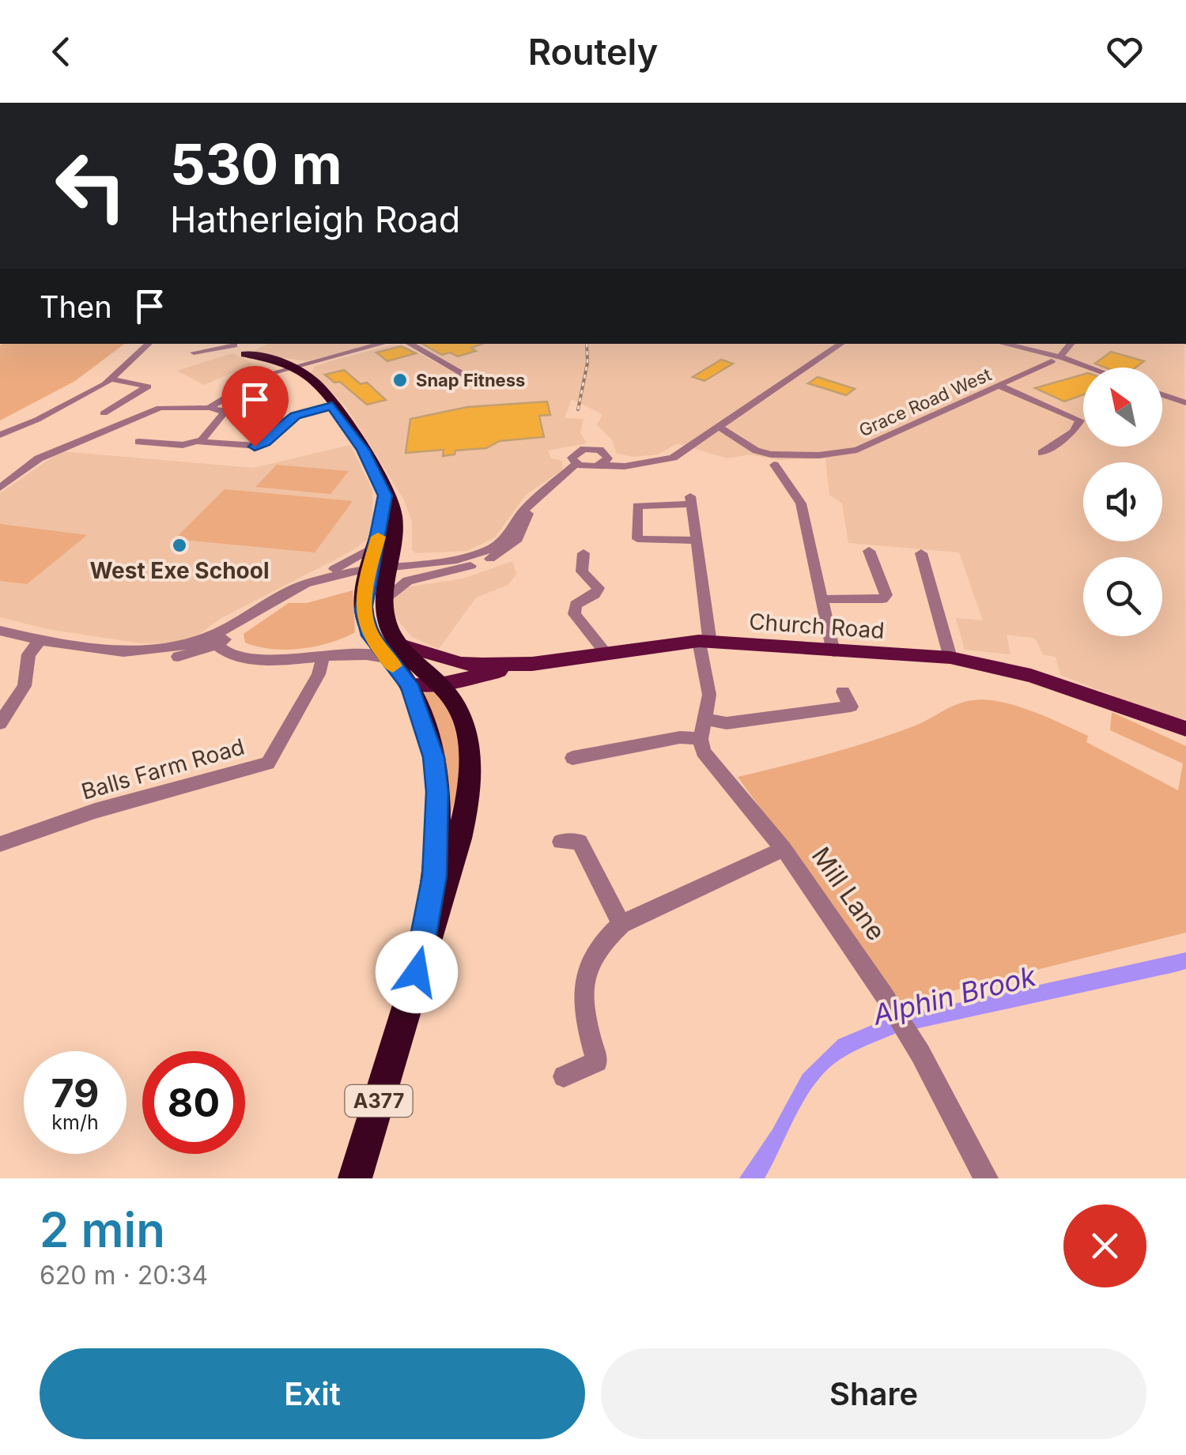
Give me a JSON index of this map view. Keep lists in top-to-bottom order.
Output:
{
  "streets": {
    "highway": ["A377"],
    "main road": ["Church Road"],
    "street": ["Grace Road West", "Balls Farm Road", "Mill Lane"]
  },
  "crossings": [
    ["Church Road", "A377"]
  ],
  "water": ["Alphin Brook"],
  "places": ["Snap Fitness", "West Exe School"],
  "north": "top left",
  "page": {
    "header": "Routely",
    "turn": ["530 m", "Hatherleigh Road"],
    "then": "Then",
    "speed": "79 km/h",
    "limit": "80",
    "heading": ["2 min", "620 m · 20:34"],
    "buttons": ["Exit", "Share"]
  }
}
